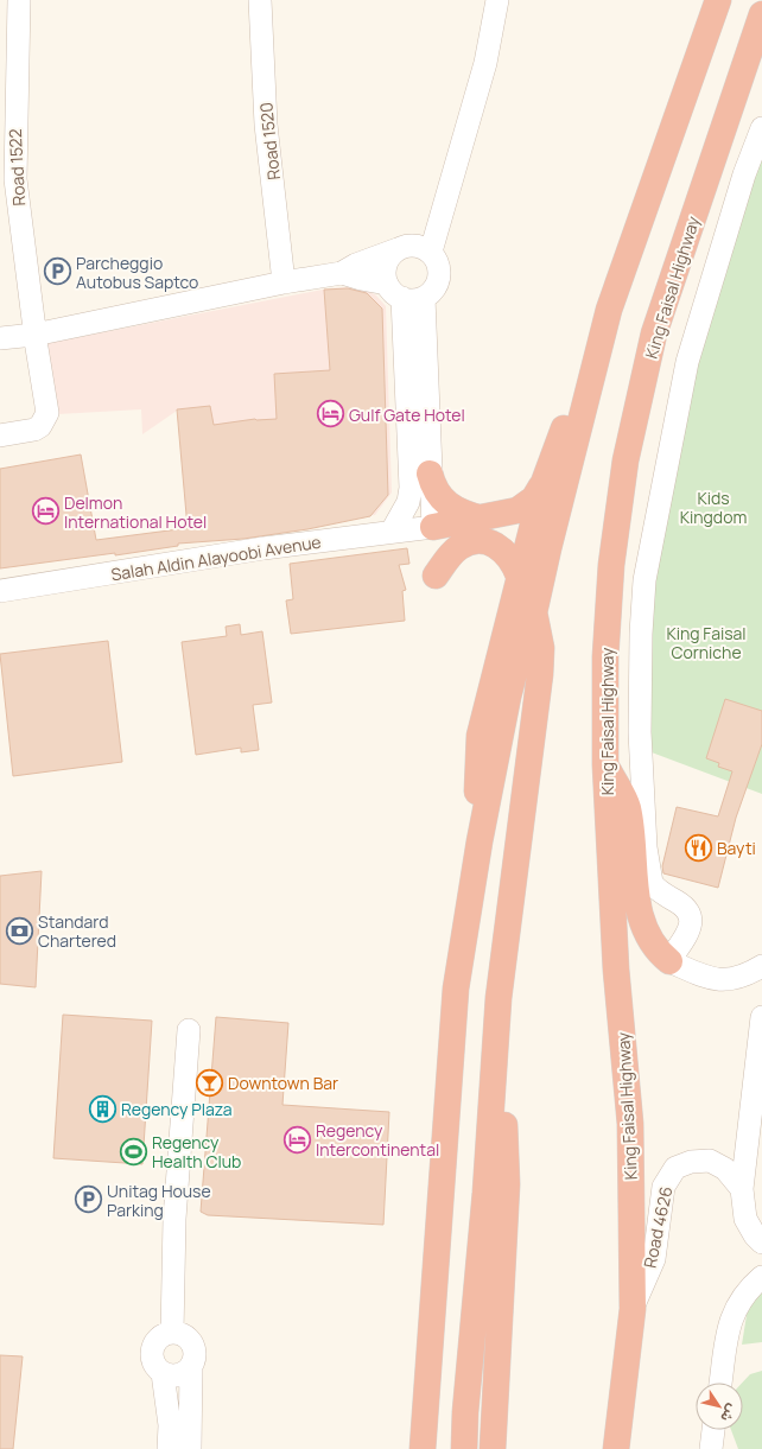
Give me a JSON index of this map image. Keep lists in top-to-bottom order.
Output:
{
  "streets": {
    "highway": ["King Faisal Highway"],
    "street": [
      "Road 1520",
      "Road 1522",
      "Salah Aldin Alayoobi Avenue",
      "Road 4626"
    ]
  },
  "crossings": [
    ["King Faisal Highway", "Road 4626"]
  ],
  "parks": ["Kids Kingdom", "King Faisal Corniche"],
  "places": {
    "parking": ["Parcheggio Autobus Saptco", "Unitag House Parking"],
    "hotel": ["Gulf Gate Hotel", "Delmon International Hotel", "Regency Intercontinental"],
    "restaurant": ["Bayti"],
    "bank": ["Standard Chartered"],
    "bar": ["Downtown Bar"],
    "building": ["Regency Plaza"],
    "sports": ["Regency Health Club"]
  },
  "north": "bottom right"
}
